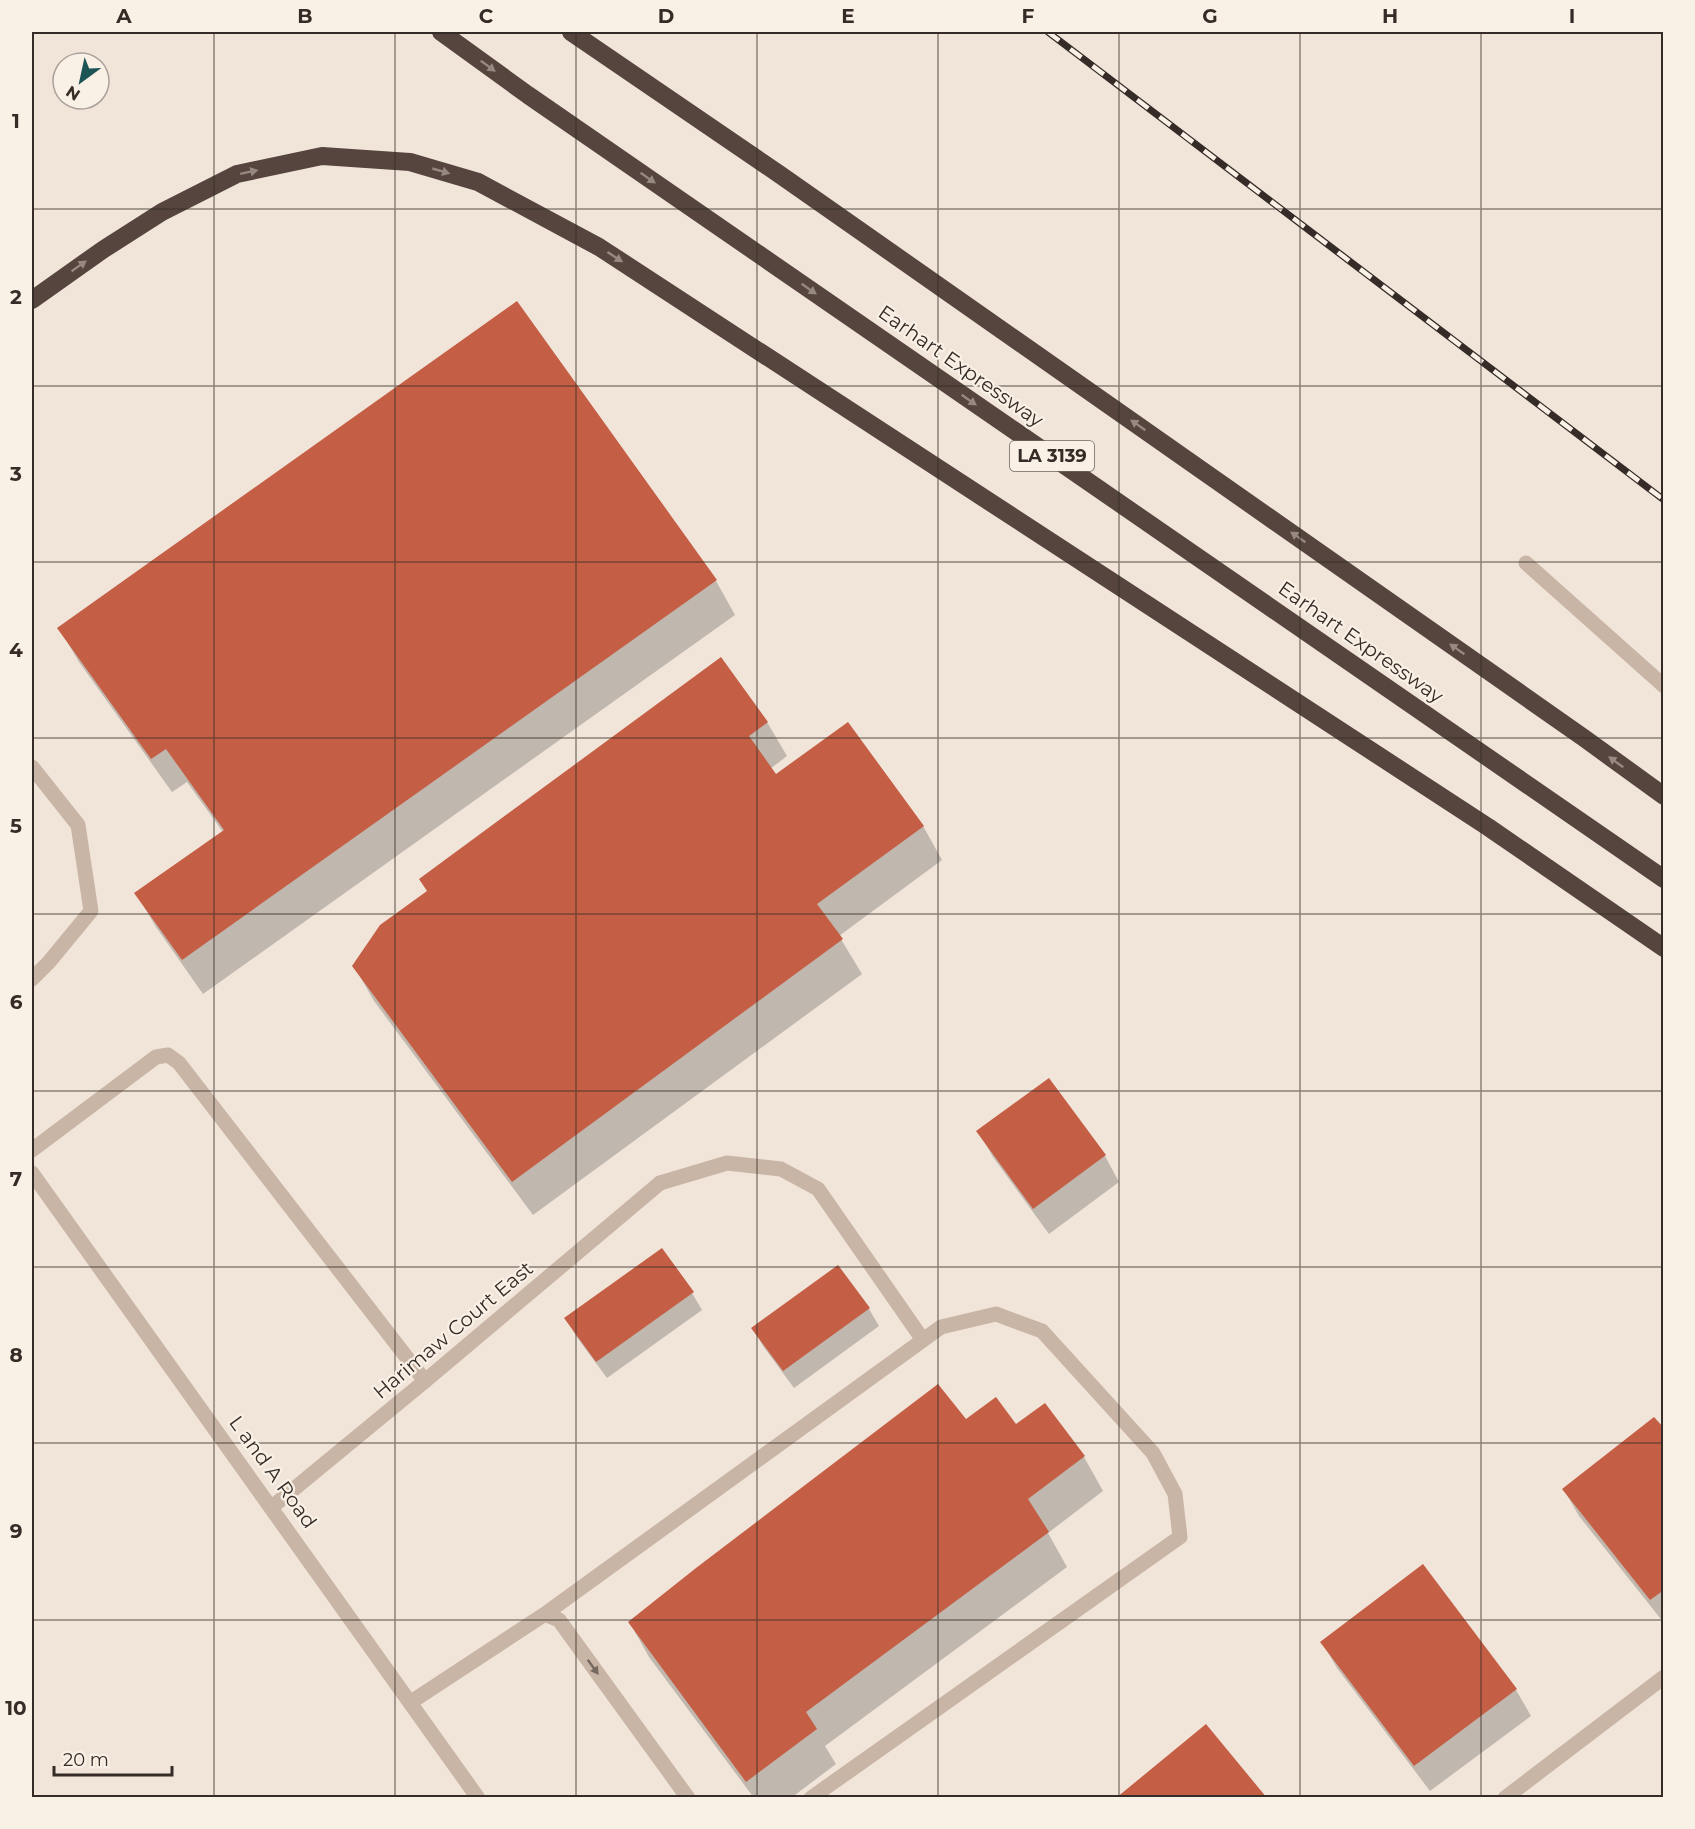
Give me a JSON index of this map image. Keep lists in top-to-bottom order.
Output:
{
  "streets": {
    "highway": ["Earhart Expressway", "LA 3139"],
    "street": ["Harimaw Court East", "L and A Road"]
  },
  "crossings": [
    ["Harimaw Court East", "L and A Road"]
  ],
  "scale_bar": "20 m",
  "north": "bottom left",
  "grid": {
    "columns": [
      "A",
      "B",
      "C",
      "D",
      "E",
      "F",
      "G",
      "H",
      "I"
    ],
    "rows": [
      "1",
      "2",
      "3",
      "4",
      "5",
      "6",
      "7",
      "8",
      "9",
      "10"
    ]
  }
}
